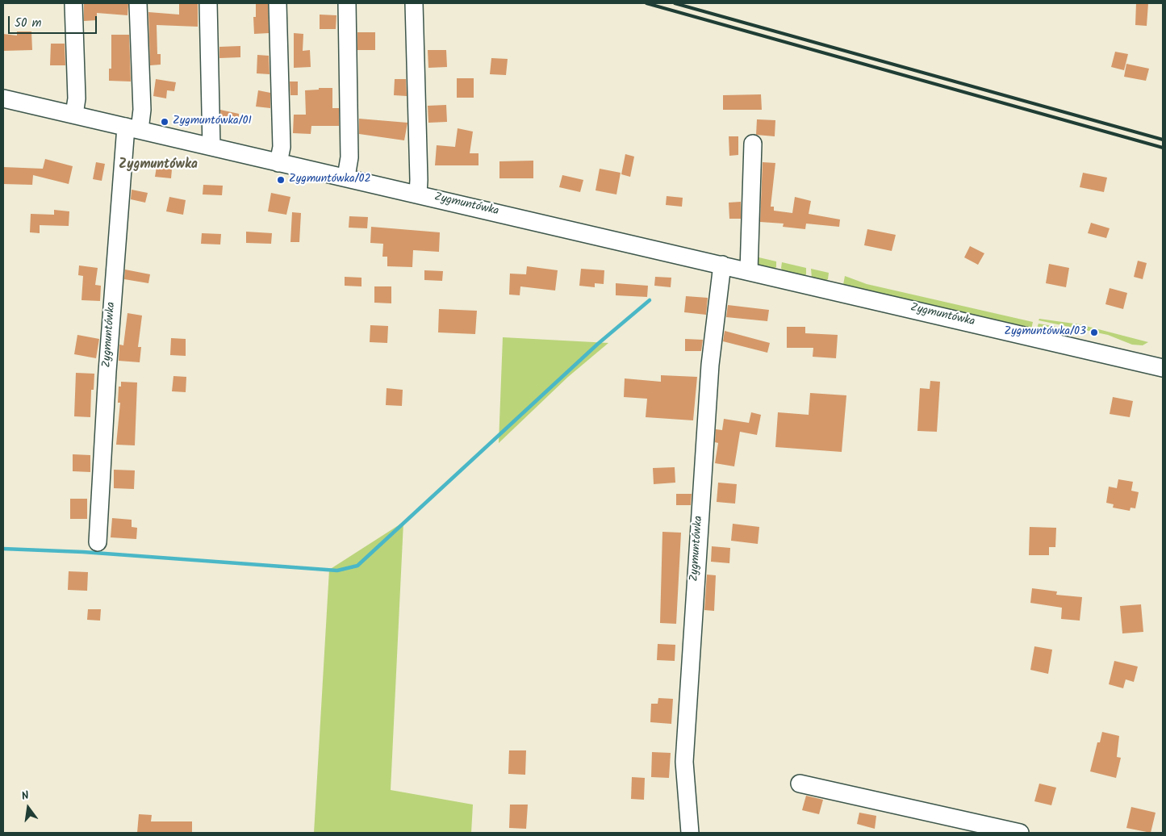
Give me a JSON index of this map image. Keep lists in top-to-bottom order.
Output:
{
  "streets": {
    "street": ["Zygmuntówka"]
  },
  "districts": ["Zygmuntówka"],
  "places": ["Zygmuntówka/01", "Zygmuntówka/02", "Zygmuntówka/03"],
  "scale_bar": "50 m",
  "north": "top"
}
